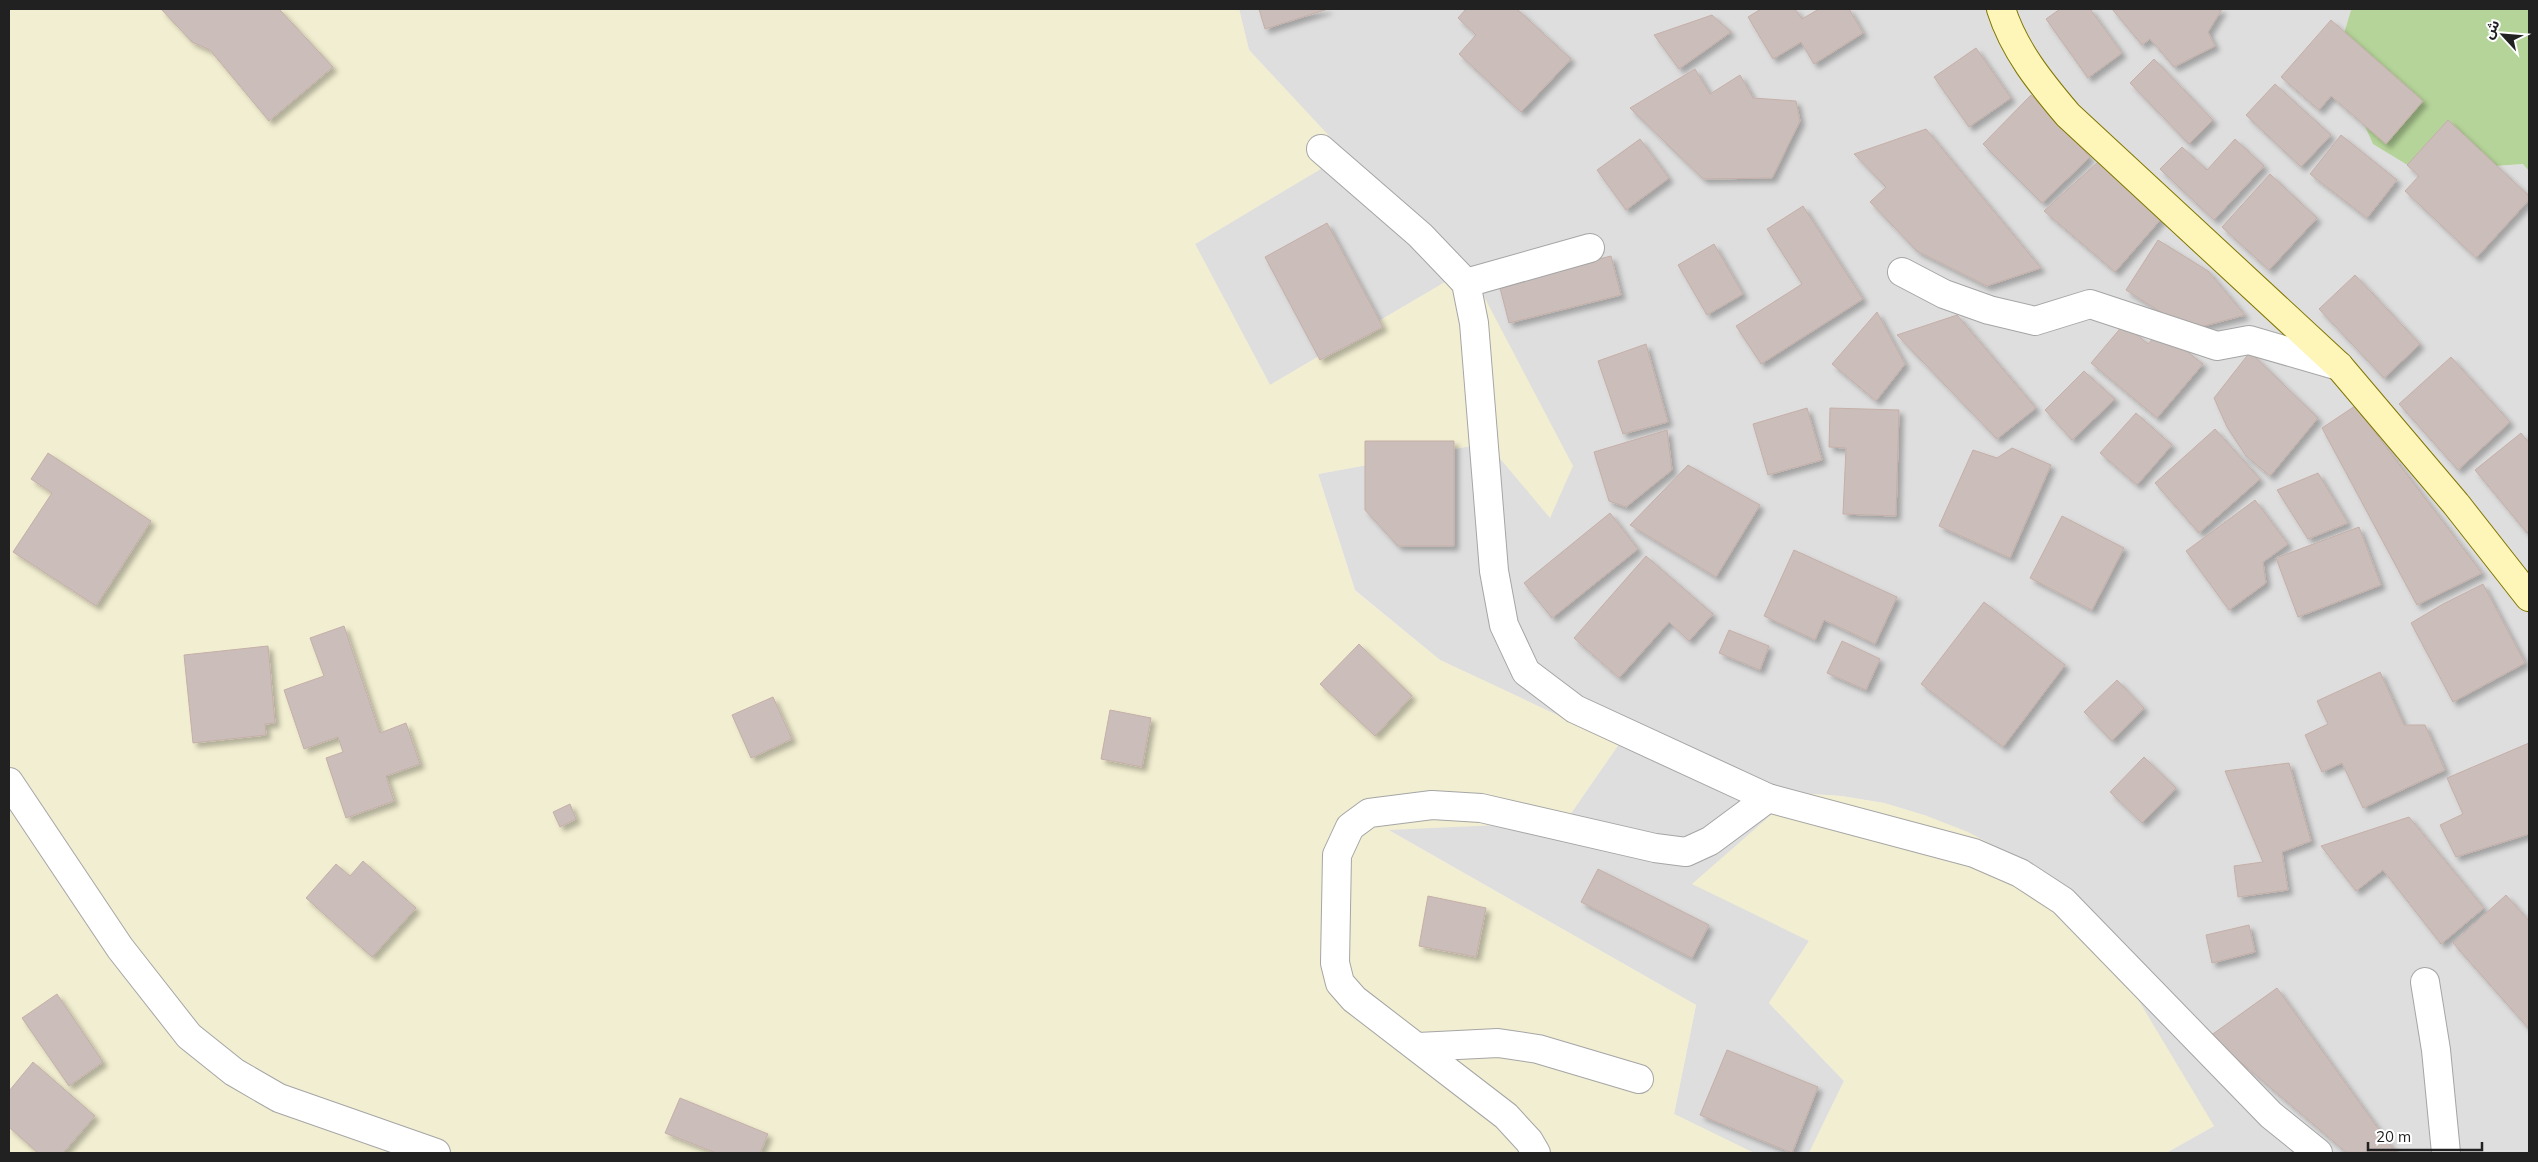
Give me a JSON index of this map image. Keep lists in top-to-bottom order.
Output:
{
  "scale_bar": "20 m",
  "north": "top left"
}
